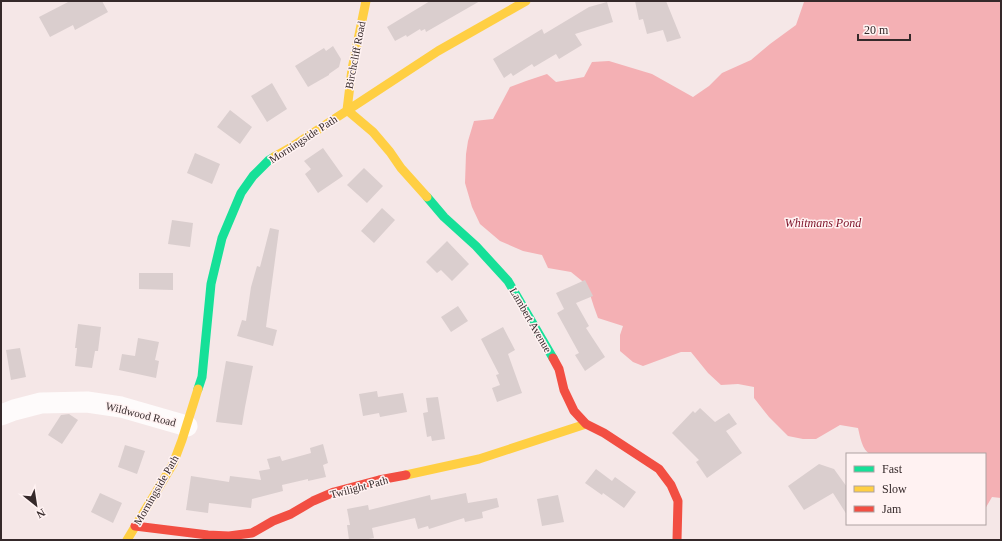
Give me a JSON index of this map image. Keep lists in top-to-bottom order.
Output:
{
  "streets": {
    "street": [
      "Birchcliff Road",
      "Morningside Path",
      "Lambert Avenue",
      "Wildwood Road",
      "Twilight Path"
    ]
  },
  "crossings": [
    ["Birchcliff Road", "Morningside Path"],
    ["Birchcliff Road", "Lambert Avenue"],
    ["Morningside Path", "Lambert Avenue"],
    ["Morningside Path", "Wildwood Road"],
    ["Morningside Path", "Twilight Path"],
    ["Lambert Avenue", "Twilight Path"]
  ],
  "water": ["Whitmans Pond"],
  "legend": ["Fast", "Slow", "Jam"],
  "scale_bar": "20 m",
  "north": "bottom right"
}
